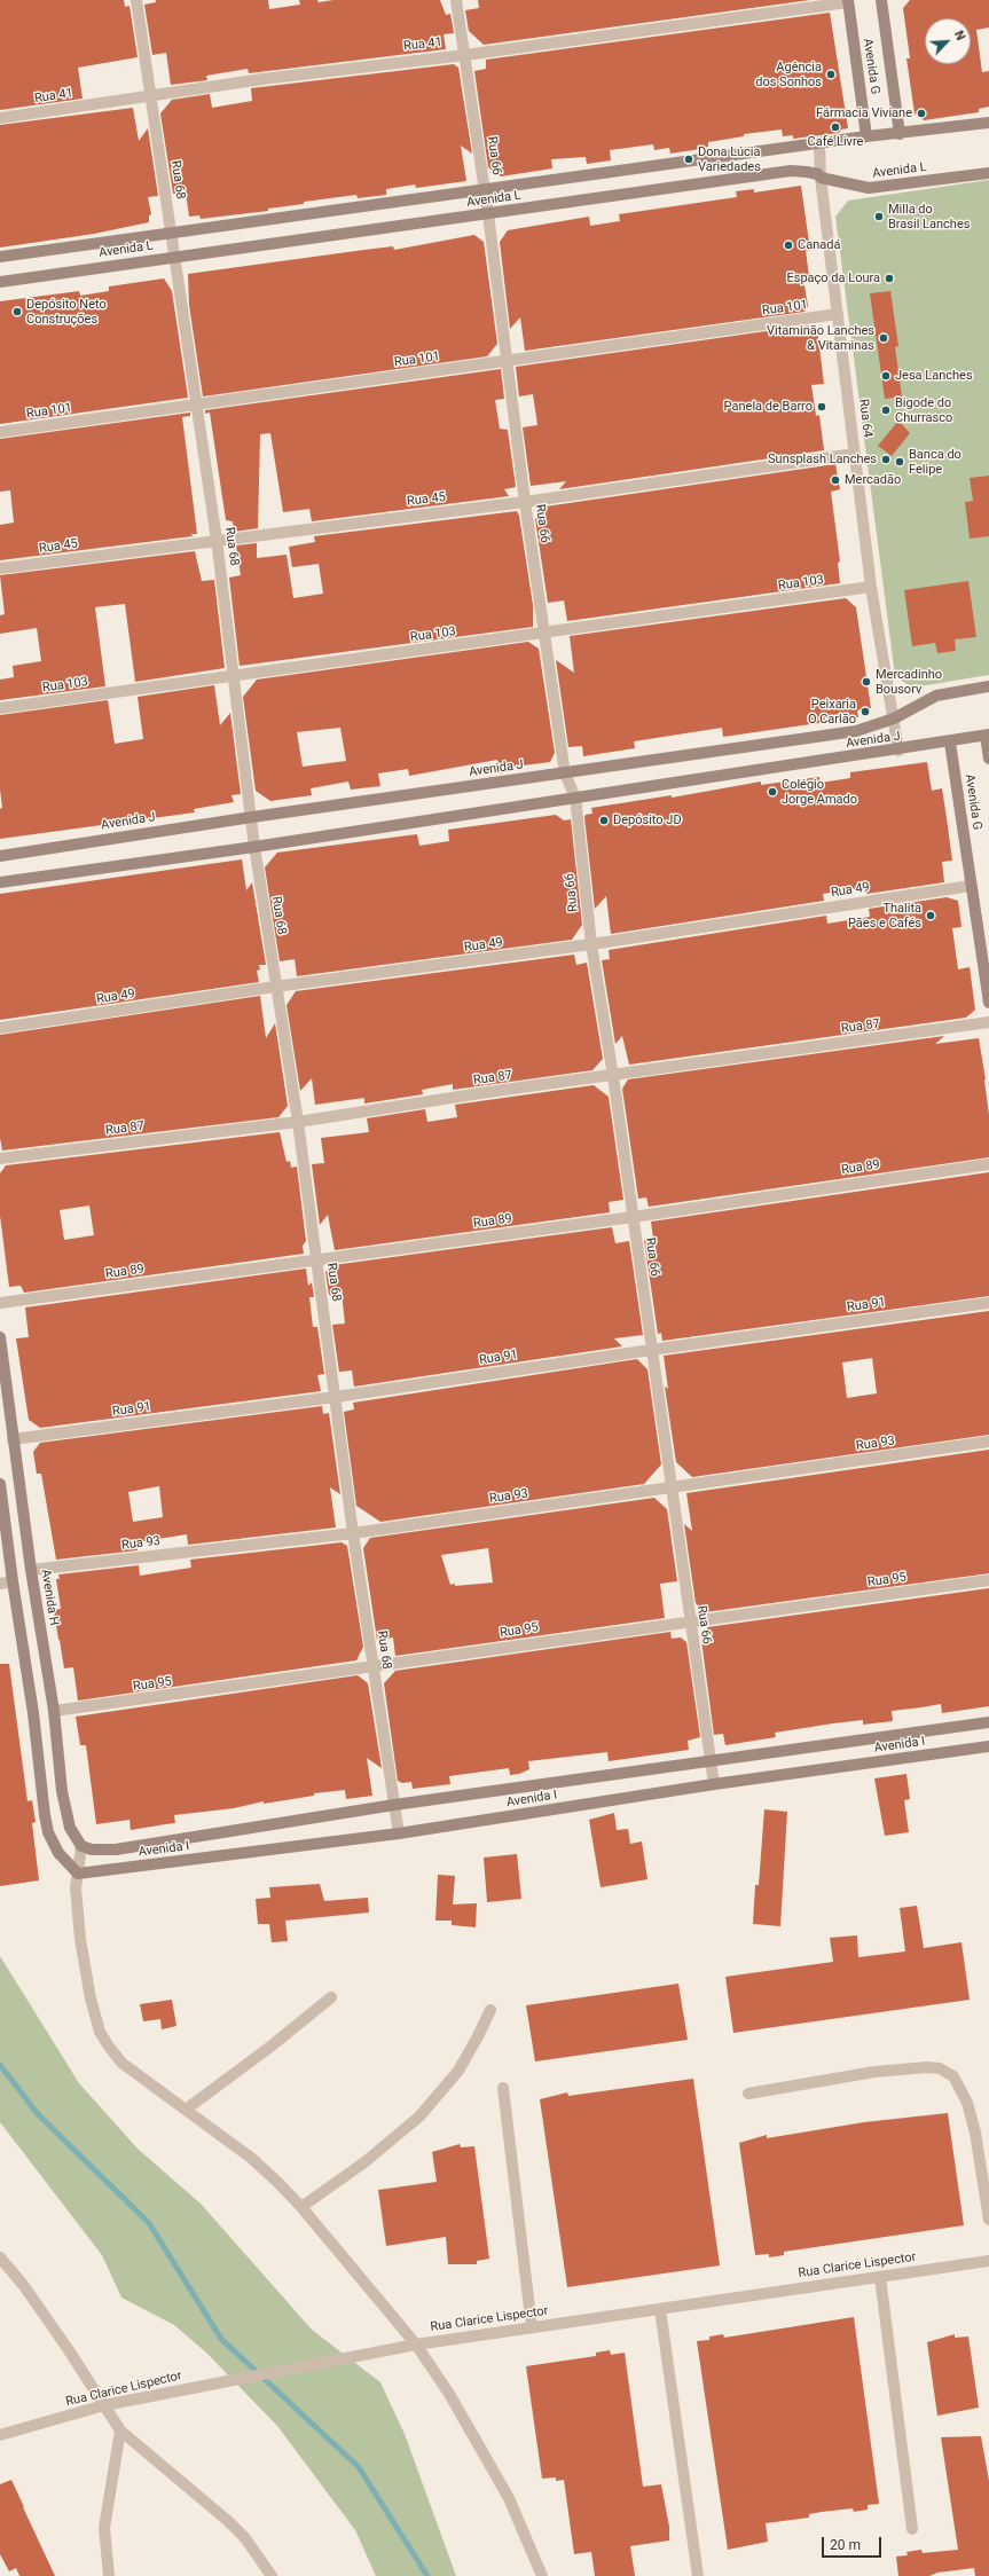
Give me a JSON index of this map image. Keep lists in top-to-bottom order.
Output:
{
  "streets": {
    "street": [
      "Rua 41",
      "Avenida G",
      "Rua 66",
      "Avenida L",
      "Rua 68",
      "Rua 101",
      "Rua 64",
      "Rua 45",
      "Rua 103",
      "Avenida J",
      "Rua 49",
      "Rua 87",
      "Rua 89",
      "Rua 91",
      "Rua 93",
      "Rua 95",
      "Avenida H",
      "Avenida I",
      "Rua Clarice Lispector"
    ]
  },
  "crossings": [
    ["Rua 41", "Avenida G"],
    ["Rua 41", "Rua 66"],
    ["Rua 41", "Rua 68"],
    ["Avenida G", "Avenida L"],
    ["Avenida G", "Avenida J"],
    ["Avenida G", "Rua 49"],
    ["Rua 66", "Avenida L"],
    ["Rua 66", "Rua 101"],
    ["Rua 66", "Rua 45"],
    ["Rua 66", "Rua 103"],
    ["Rua 66", "Avenida J"],
    ["Rua 66", "Rua 49"],
    ["Rua 66", "Rua 87"],
    ["Rua 66", "Rua 89"],
    ["Rua 66", "Rua 91"],
    ["Rua 66", "Rua 93"],
    ["Rua 66", "Rua 95"],
    ["Rua 66", "Avenida I"],
    ["Avenida L", "Rua 68"],
    ["Avenida L", "Rua 64"],
    ["Rua 68", "Rua 101"],
    ["Rua 68", "Rua 45"],
    ["Rua 68", "Rua 103"],
    ["Rua 68", "Avenida J"],
    ["Rua 68", "Rua 49"],
    ["Rua 68", "Rua 87"],
    ["Rua 68", "Rua 89"],
    ["Rua 68", "Rua 91"],
    ["Rua 68", "Rua 93"],
    ["Rua 68", "Rua 95"],
    ["Rua 68", "Avenida I"],
    ["Rua 101", "Rua 64"],
    ["Rua 64", "Rua 45"],
    ["Rua 64", "Rua 103"],
    ["Rua 64", "Avenida J"],
    ["Rua 91", "Avenida H"],
    ["Rua 93", "Avenida H"],
    ["Rua 95", "Avenida H"],
    ["Avenida H", "Avenida I"]
  ],
  "places": [
    "Agência dos Sonhos",
    "Fármacia Viviane",
    "Café Livre",
    "Dona Lúcia Variedades",
    "Milla do Brasil Lanches",
    "Canadá",
    "Espaço da Loura",
    "Depósito Neto Construções",
    "Vitaminão Lanches & Vitaminas",
    "Jesa Lanches",
    "Panela de Barro",
    "Bigode do Churrasco",
    "Sunsplash Lanches",
    "Banca do Felipe",
    "Mercadão",
    "Mercadinho Bousorv",
    "Peixaria O Carlão",
    "Colégio Jorge Amado",
    "Depósito JD",
    "Thalita Pães e Cafés"
  ],
  "scale_bar": "20 m",
  "north": "top right"
}
